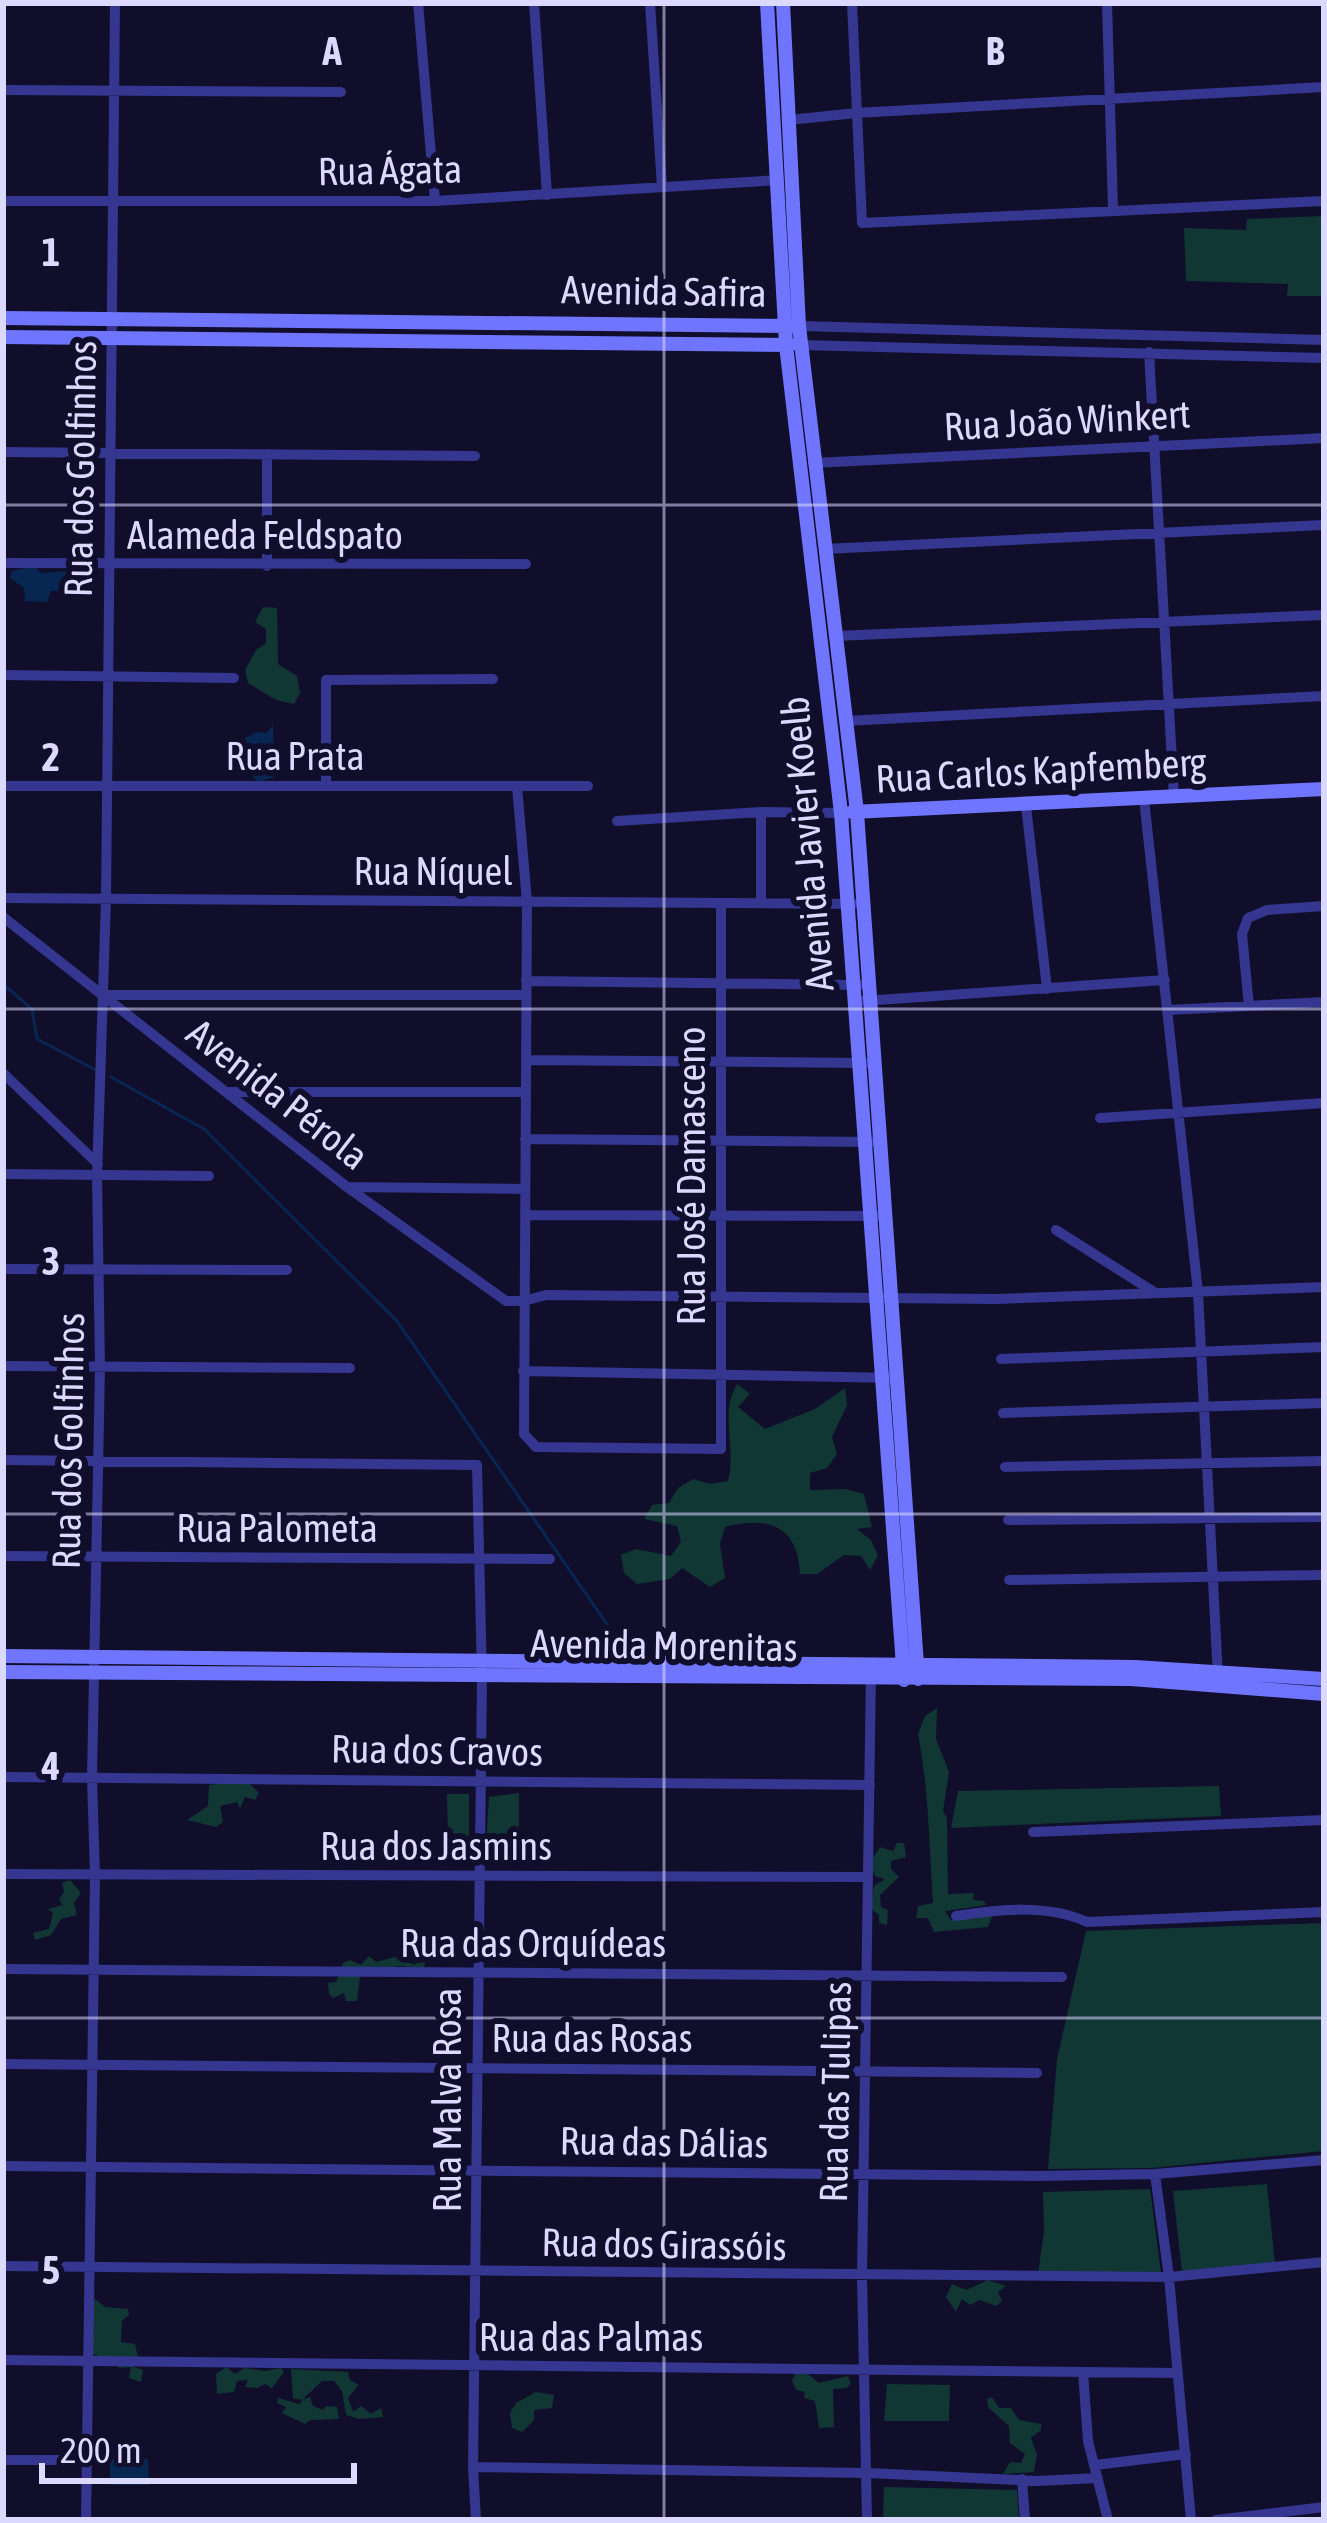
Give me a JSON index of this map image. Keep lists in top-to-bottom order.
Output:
{
  "streets": {
    "street": [
      "Rua Ágata",
      "Avenida Safira",
      "Rua João Winkert",
      "Rua dos Golfinhos",
      "Alameda Feldspato",
      "Rua Prata",
      "Rua Carlos Kapfemberg",
      "Avenida Javier Koelb",
      "Rua Níquel",
      "Avenida Pérola",
      "Rua José Damasceno",
      "Rua Palometa",
      "Avenida Morenitas",
      "Rua dos Cravos",
      "Rua dos Jasmins",
      "Rua das Orquídeas",
      "Rua das Rosas",
      "Rua das Tulipas",
      "Rua Malva Rosa",
      "Rua das Dálias",
      "Rua dos Girassóis",
      "Rua das Palmas"
    ]
  },
  "crossings": [
    ["Rua Ágata", "Rua dos Golfinhos"],
    ["Rua Ágata", "Avenida Javier Koelb"],
    ["Avenida Safira", "Rua dos Golfinhos"],
    ["Avenida Safira", "Avenida Javier Koelb"],
    ["Rua João Winkert", "Avenida Javier Koelb"],
    ["Rua dos Golfinhos", "Alameda Feldspato"],
    ["Rua dos Golfinhos", "Rua Prata"],
    ["Rua dos Golfinhos", "Rua Níquel"],
    ["Rua dos Golfinhos", "Avenida Pérola"],
    ["Rua dos Golfinhos", "Rua Palometa"],
    ["Rua dos Golfinhos", "Avenida Morenitas"],
    ["Rua dos Golfinhos", "Rua dos Cravos"],
    ["Rua dos Golfinhos", "Rua dos Jasmins"],
    ["Rua dos Golfinhos", "Rua das Orquídeas"],
    ["Rua dos Golfinhos", "Rua das Rosas"],
    ["Rua dos Golfinhos", "Rua Malva Rosa"],
    ["Rua dos Golfinhos", "Rua das Dálias"],
    ["Rua dos Golfinhos", "Rua dos Girassóis"],
    ["Rua dos Golfinhos", "Rua das Palmas"],
    ["Rua Carlos Kapfemberg", "Avenida Javier Koelb"],
    ["Avenida Javier Koelb", "Rua Níquel"],
    ["Avenida Javier Koelb", "Avenida Morenitas"],
    ["Rua Níquel", "Rua José Damasceno"],
    ["Rua Palometa", "Rua Malva Rosa"],
    ["Avenida Morenitas", "Rua das Tulipas"],
    ["Avenida Morenitas", "Rua Malva Rosa"],
    ["Rua dos Cravos", "Rua das Tulipas"],
    ["Rua dos Cravos", "Rua Malva Rosa"],
    ["Rua dos Jasmins", "Rua das Tulipas"],
    ["Rua dos Jasmins", "Rua Malva Rosa"],
    ["Rua das Orquídeas", "Rua das Tulipas"],
    ["Rua das Orquídeas", "Rua Malva Rosa"],
    ["Rua das Rosas", "Rua das Tulipas"],
    ["Rua das Rosas", "Rua Malva Rosa"],
    ["Rua das Tulipas", "Rua das Dálias"],
    ["Rua das Tulipas", "Rua dos Girassóis"],
    ["Rua das Tulipas", "Rua das Palmas"],
    ["Rua Malva Rosa", "Rua das Dálias"],
    ["Rua Malva Rosa", "Rua dos Girassóis"],
    ["Rua Malva Rosa", "Rua das Palmas"]
  ],
  "scale_bar": "200 m",
  "grid": {
    "columns": ["A", "B"],
    "rows": [
      "1",
      "2",
      "3",
      "4",
      "5"
    ]
  }
}
